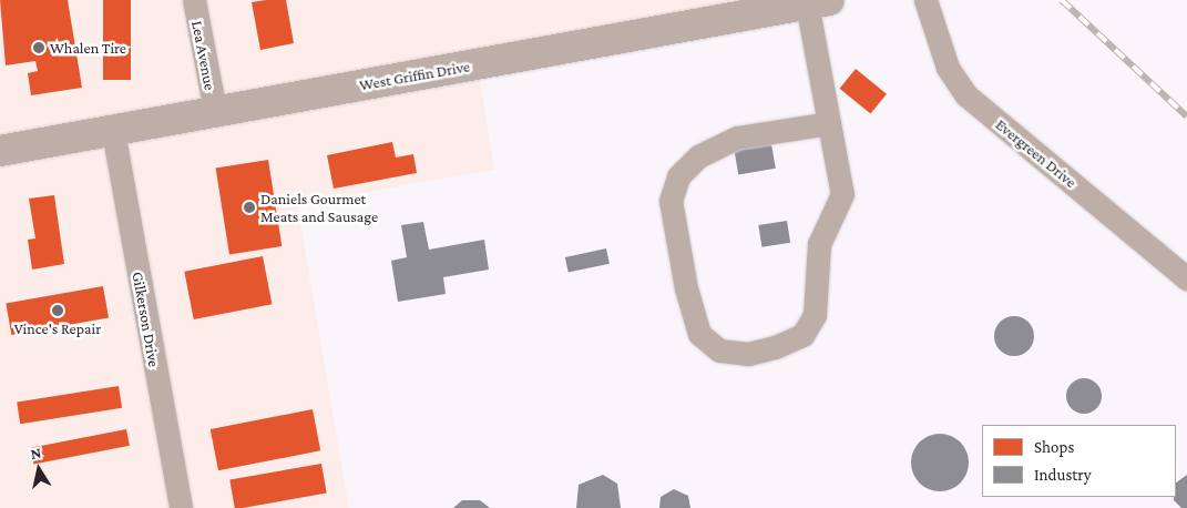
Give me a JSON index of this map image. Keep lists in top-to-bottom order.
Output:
{
  "streets": {
    "main road": ["West Griffin Drive"],
    "street": ["Lea Avenue", "Evergreen Drive", "Gilkerson Drive"]
  },
  "crossings": [
    ["Lea Avenue", "West Griffin Drive"],
    ["West Griffin Drive", "Gilkerson Drive"]
  ],
  "places": ["Whalen Tire", "Daniels Gourmet Meats and Sausage", "Vince's Repair"],
  "legend": ["Shops", "Industry"],
  "north": "top"
}
